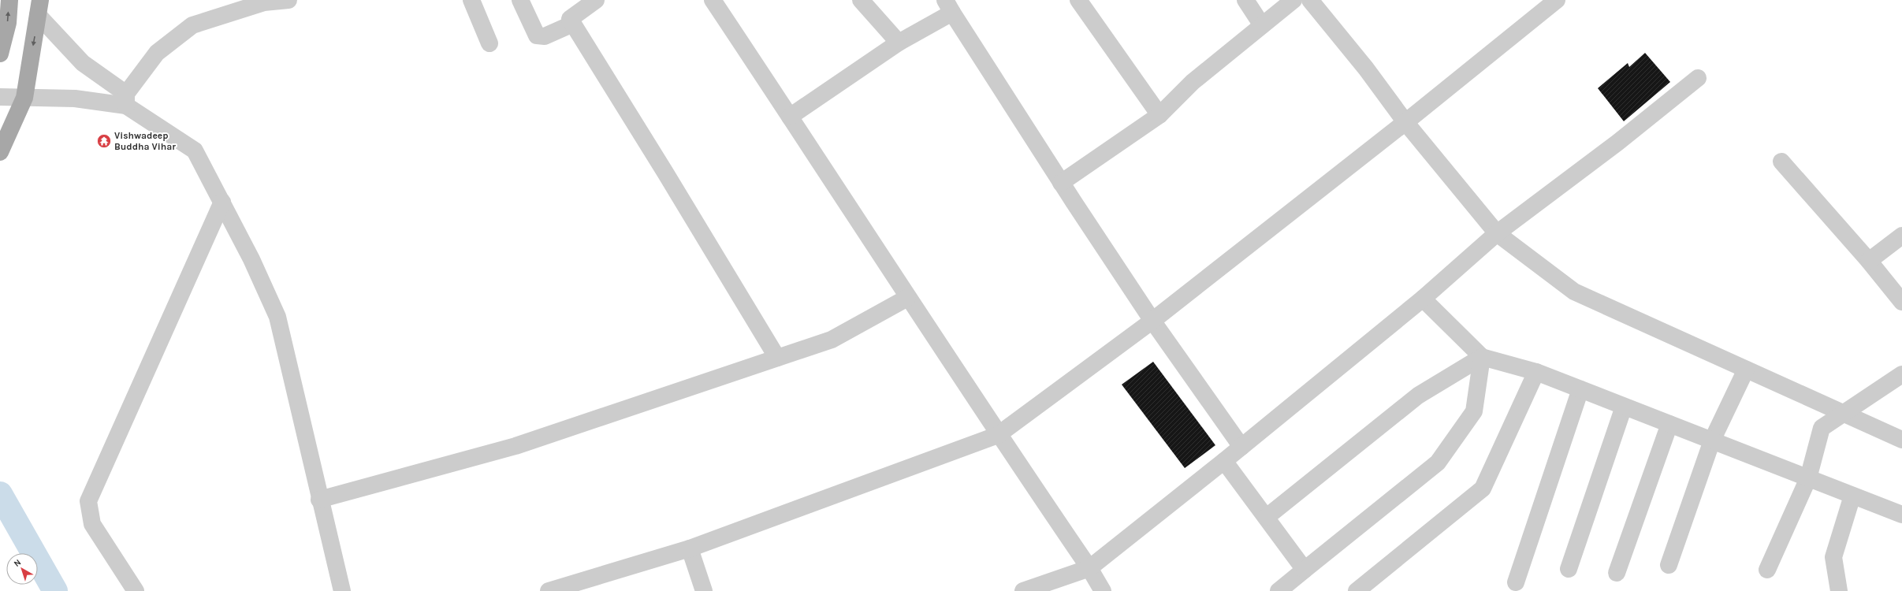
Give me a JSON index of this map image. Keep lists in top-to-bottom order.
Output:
{
  "places": {
    "temple": ["Vishwadeep Buddha Vihar"]
  },
  "north": "top left"
}
